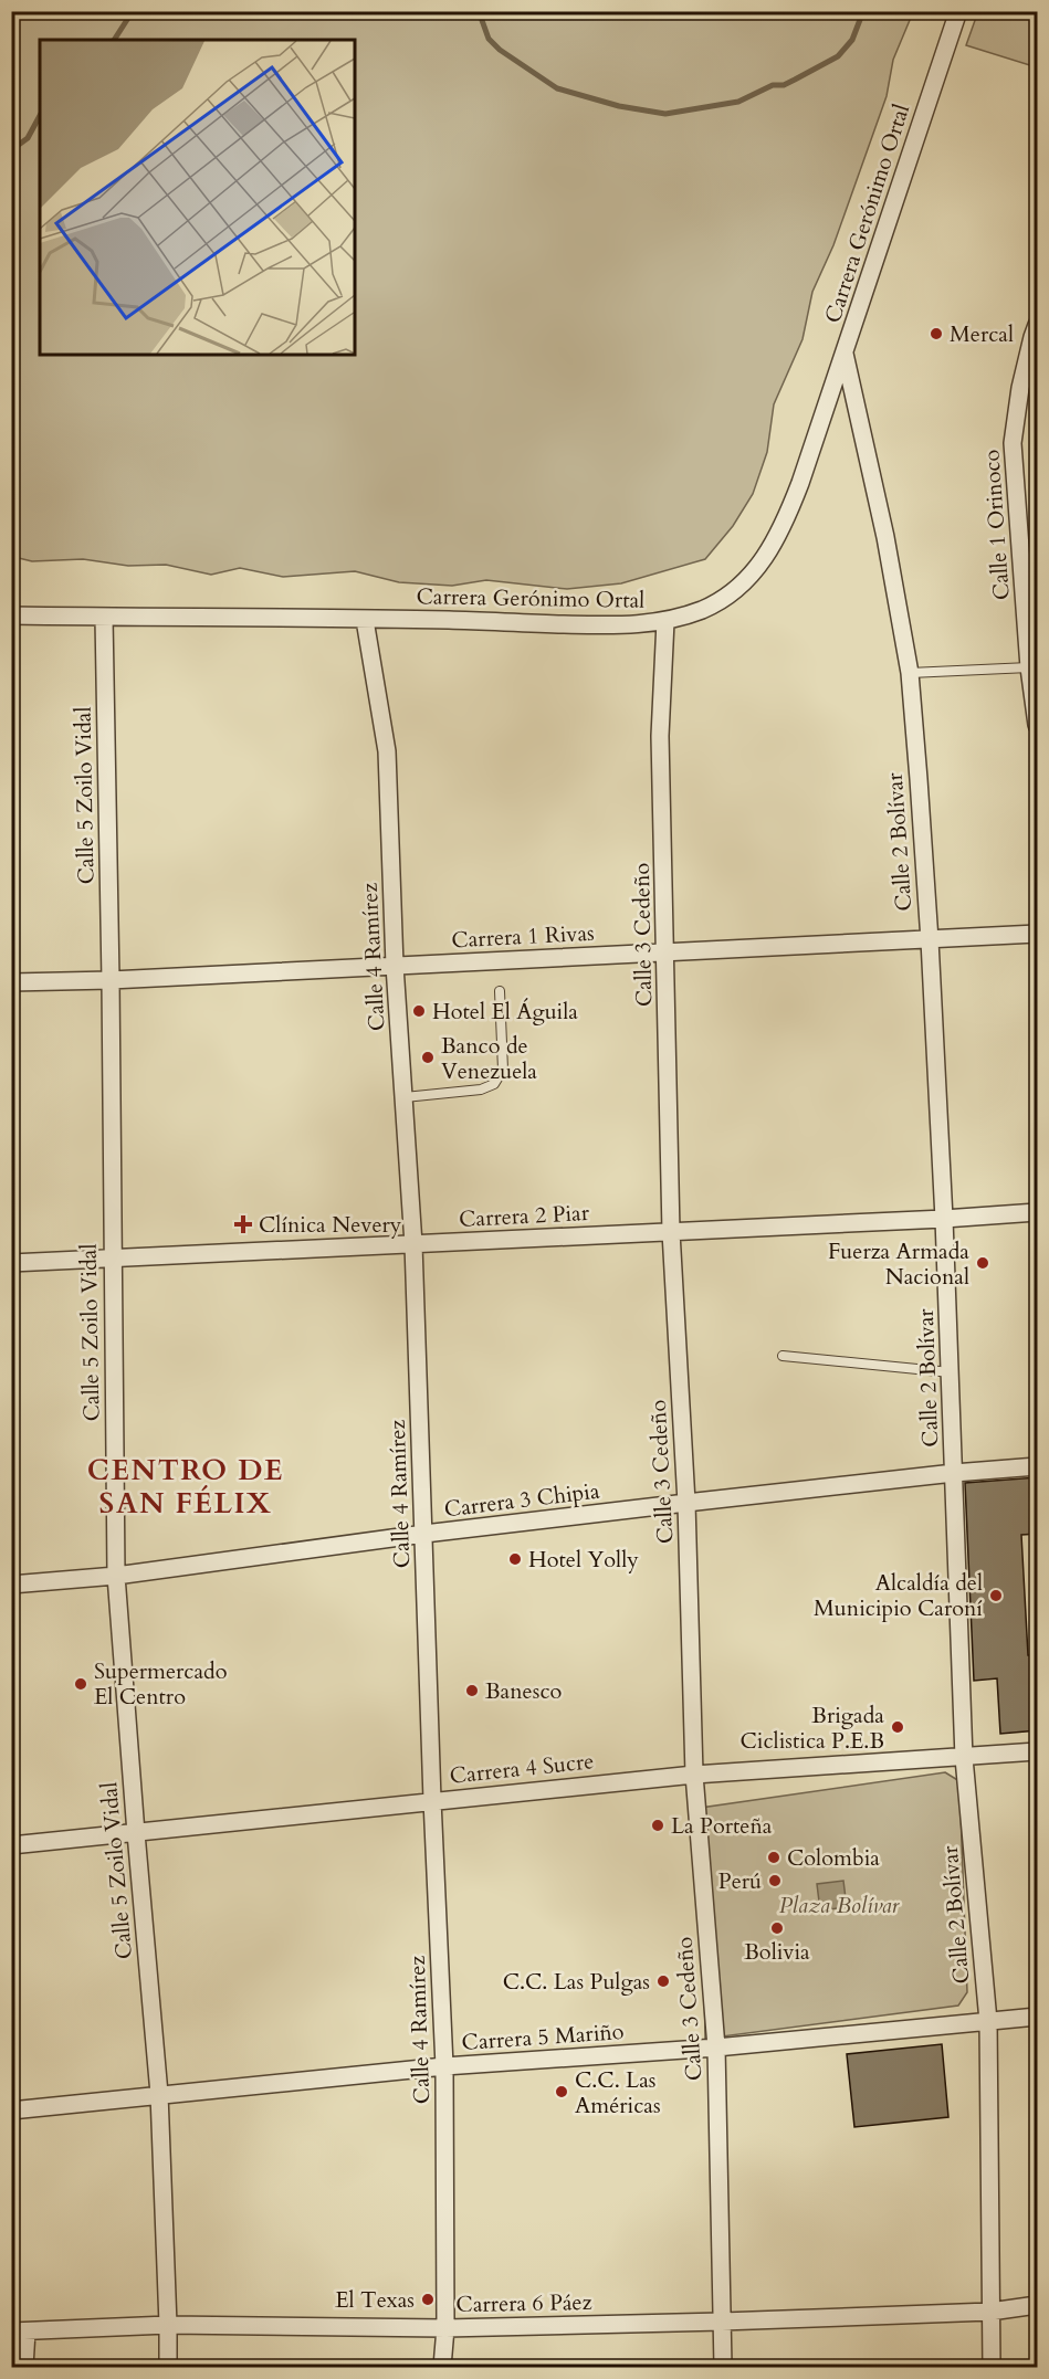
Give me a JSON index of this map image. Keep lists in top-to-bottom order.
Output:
{
  "streets": {
    "street": [
      "Carrera Gerónimo Ortal",
      "Calle 1 Orinoco",
      "Calle 5 Zoilo Vidal",
      "Calle 2 Bolívar",
      "Calle 3 Cedeño",
      "Carrera 1 Rivas",
      "Calle 4 Ramírez",
      "Carrera 2 Piar",
      "Carrera 3 Chipia",
      "Carrera 4 Sucre",
      "Carrera 5 Mariño",
      "Carrera 6 Páez"
    ]
  },
  "crossings": [
    ["Carrera Gerónimo Ortal", "Calle 5 Zoilo Vidal"],
    ["Carrera Gerónimo Ortal", "Calle 2 Bolívar"],
    ["Carrera Gerónimo Ortal", "Calle 3 Cedeño"],
    ["Carrera Gerónimo Ortal", "Calle 4 Ramírez"],
    ["Calle 5 Zoilo Vidal", "Carrera 1 Rivas"],
    ["Calle 5 Zoilo Vidal", "Carrera 2 Piar"],
    ["Calle 5 Zoilo Vidal", "Carrera 3 Chipia"],
    ["Calle 5 Zoilo Vidal", "Carrera 4 Sucre"],
    ["Calle 5 Zoilo Vidal", "Carrera 5 Mariño"],
    ["Calle 5 Zoilo Vidal", "Carrera 6 Páez"],
    ["Calle 2 Bolívar", "Carrera 1 Rivas"],
    ["Calle 2 Bolívar", "Carrera 2 Piar"],
    ["Calle 2 Bolívar", "Carrera 3 Chipia"],
    ["Calle 2 Bolívar", "Carrera 4 Sucre"],
    ["Calle 2 Bolívar", "Carrera 5 Mariño"],
    ["Calle 2 Bolívar", "Carrera 6 Páez"],
    ["Calle 3 Cedeño", "Carrera 1 Rivas"],
    ["Calle 3 Cedeño", "Carrera 2 Piar"],
    ["Calle 3 Cedeño", "Carrera 3 Chipia"],
    ["Calle 3 Cedeño", "Carrera 4 Sucre"],
    ["Calle 3 Cedeño", "Carrera 5 Mariño"],
    ["Calle 3 Cedeño", "Carrera 6 Páez"],
    ["Carrera 1 Rivas", "Calle 4 Ramírez"],
    ["Calle 4 Ramírez", "Carrera 2 Piar"],
    ["Calle 4 Ramírez", "Carrera 3 Chipia"],
    ["Calle 4 Ramírez", "Carrera 4 Sucre"],
    ["Calle 4 Ramírez", "Carrera 5 Mariño"],
    ["Calle 4 Ramírez", "Carrera 6 Páez"]
  ],
  "districts": ["CENTRO DE SAN FÉLIX"],
  "parks": ["Plaza Bolívar"],
  "places": {
    "other": [
      "Mercal",
      "Hotel El Águila",
      "Banco de Venezuela",
      "Fuerza Armada Nacional",
      "Hotel Yolly",
      "Alcaldía del Municipio Caroní",
      "Supermercado El Centro",
      "Banesco",
      "Brigada Ciclistica P.E.B",
      "La Porteña",
      "Colombia",
      "Perú",
      "Bolivia",
      "C.C. Las Pulgas",
      "C.C. Las Américas",
      "El Texas"
    ],
    "health": ["Clínica Nevery"]
  }
}
